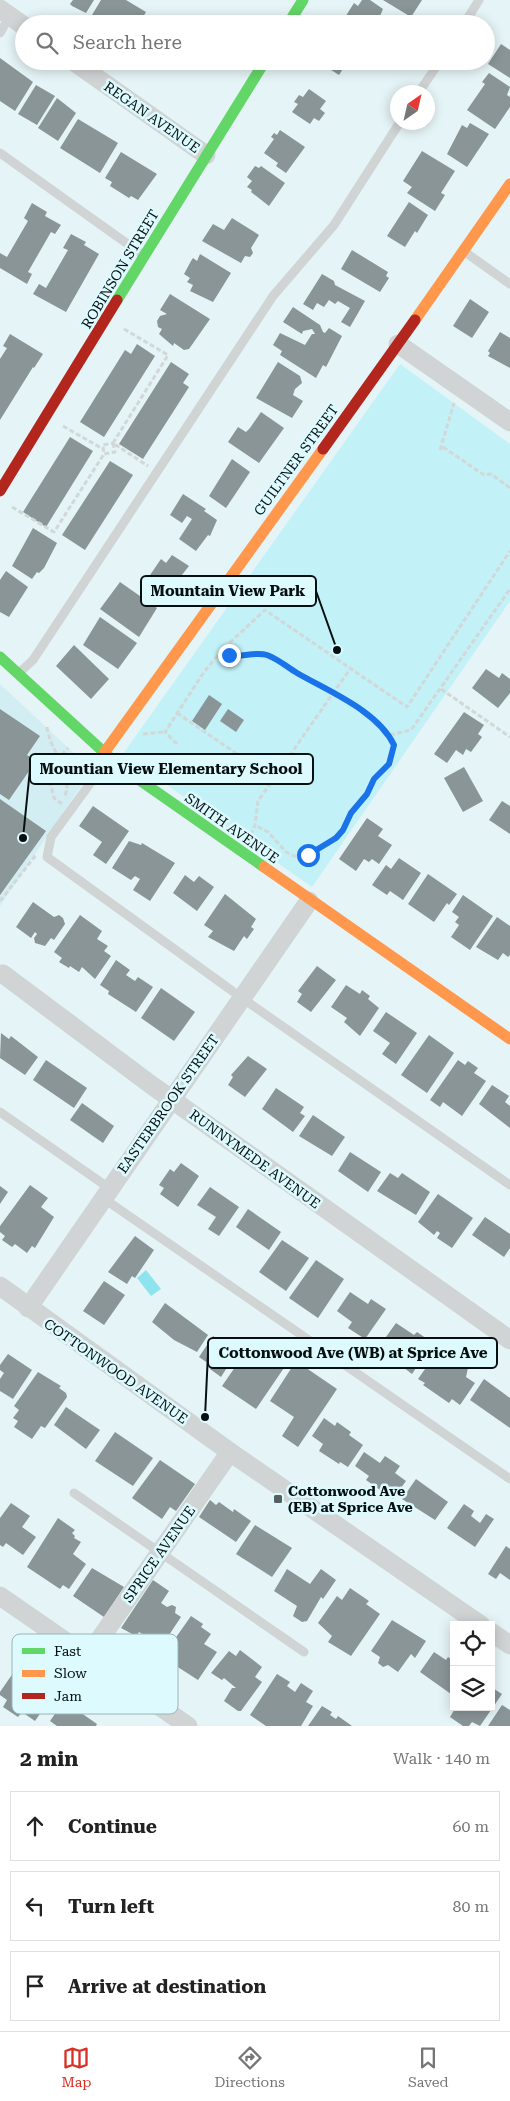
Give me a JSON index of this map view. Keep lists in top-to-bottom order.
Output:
{
  "streets": {
    "street": [
      "REGAN AVENUE",
      "ROBINSON STREET",
      "GUILTNER STREET",
      "SMITH AVENUE",
      "EASTERBROOK STREET",
      "RUNNYMEDE AVENUE",
      "COTTONWOOD AVENUE",
      "SPRICE AVENUE"
    ]
  },
  "crossings": [
    ["REGAN AVENUE", "ROBINSON STREET"],
    ["GUILTNER STREET", "SMITH AVENUE"],
    ["SMITH AVENUE", "EASTERBROOK STREET"],
    ["EASTERBROOK STREET", "RUNNYMEDE AVENUE"],
    ["EASTERBROOK STREET", "COTTONWOOD AVENUE"],
    ["COTTONWOOD AVENUE", "SPRICE AVENUE"]
  ],
  "places": {
    "other": ["Mountain View Park", "Mountian View Elementary School", "Cottonwood Ave (WB) at Sprice Ave"],
    "transit": ["Cottonwood Ave (EB) at Sprice Ave"]
  },
  "legend": ["Fast", "Slow", "Jam"],
  "north": "top right",
  "page": {
    "search": "Search here",
    "heading": ["2 min", "Walk · 140 m"],
    "list": [
      ["Continue", "60 m"],
      ["Turn left", "80 m"],
      "Arrive at destination"
    ],
    "nav": ["Map", "Directions", "Saved"]
  }
}
